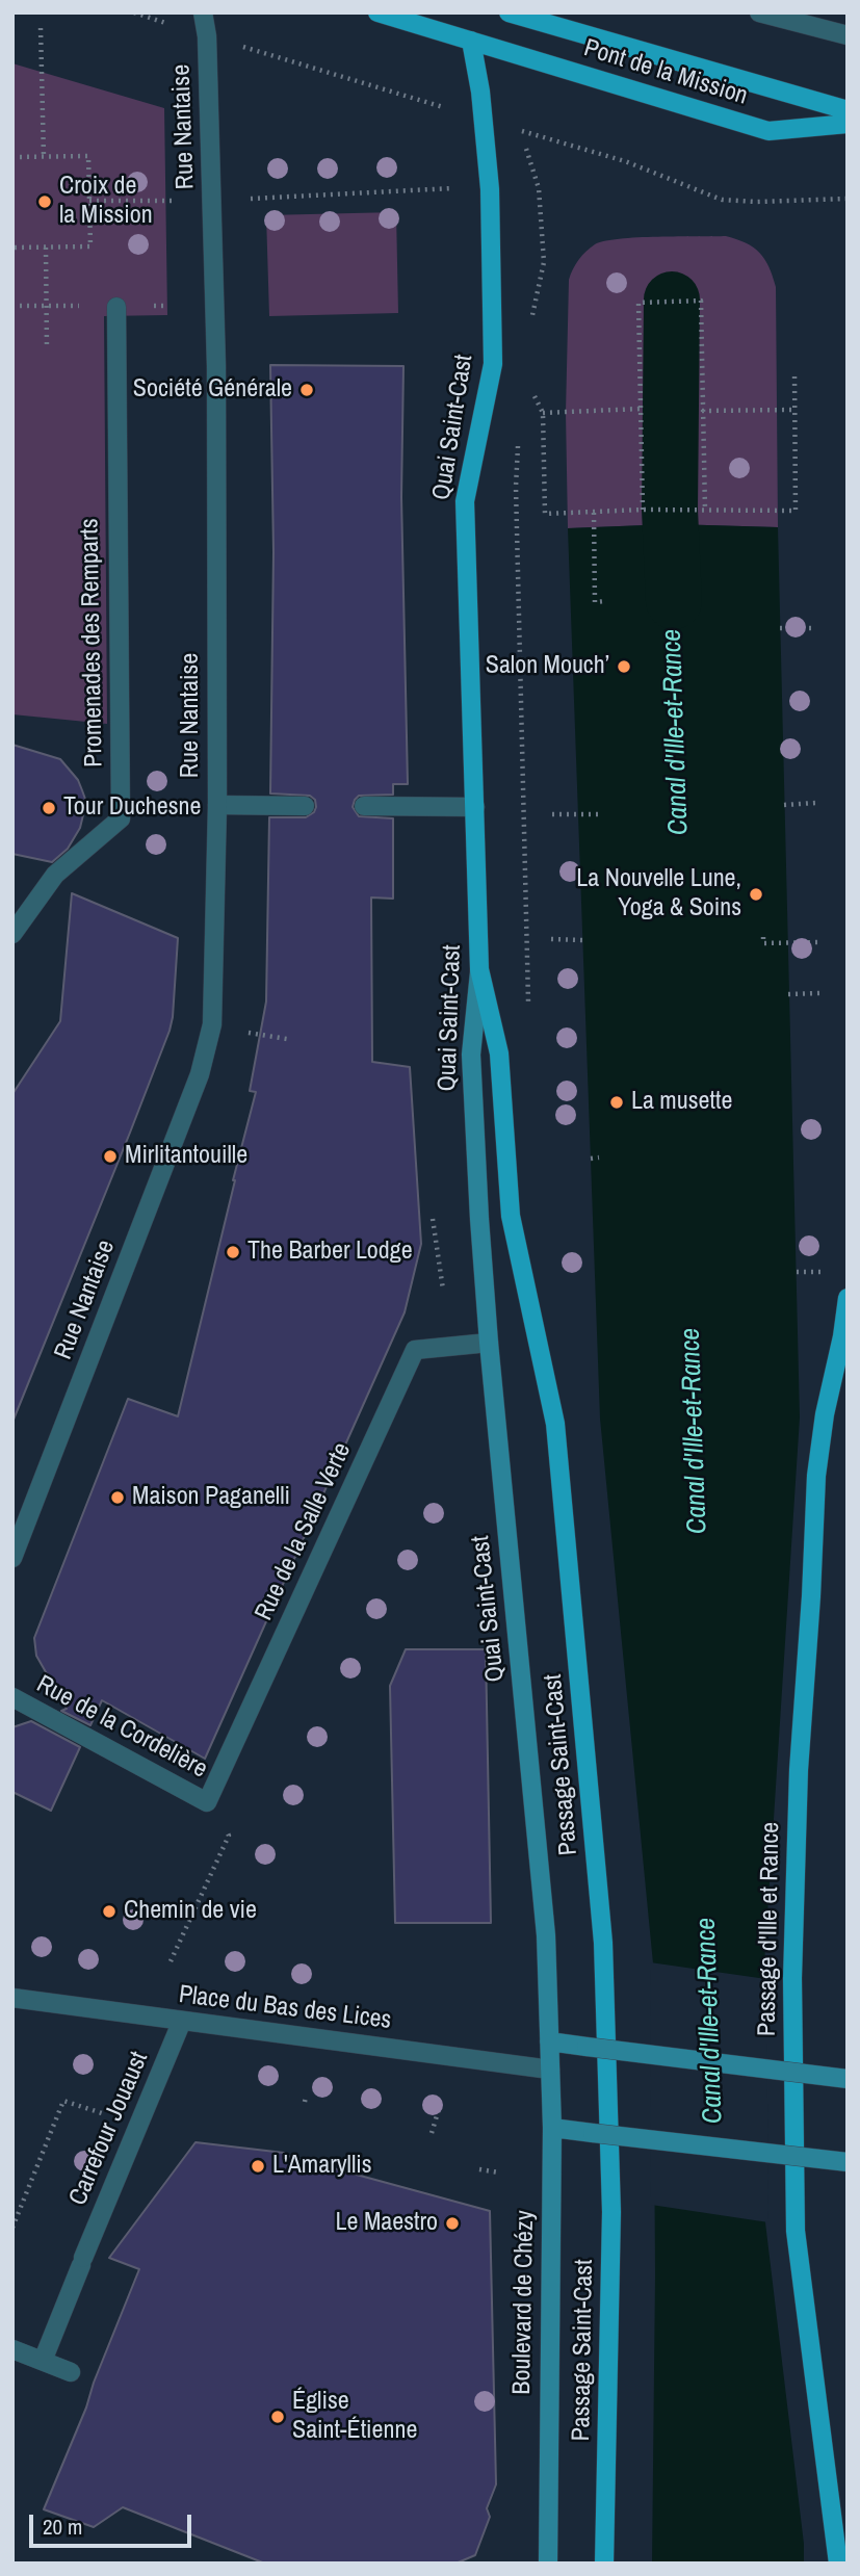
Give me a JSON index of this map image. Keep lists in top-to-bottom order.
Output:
{
  "streets": {
    "main road": [
      "Pont de la Mission",
      "Quai Saint-Cast",
      "Passage Saint-Cast",
      "Passage d'Ille et Rance",
      "Boulevard de Chézy"
    ],
    "street": [
      "Rue Nantaise",
      "Promenades des Remparts",
      "Rue de la Salle Verte",
      "Rue de la Cordelière",
      "Place du Bas des Lices",
      "Carrefour Jouaust"
    ]
  },
  "crossings": [
    ["Pont de la Mission", "Quai Saint-Cast"],
    ["Quai Saint-Cast", "Rue de la Salle Verte"],
    ["Quai Saint-Cast", "Passage Saint-Cast"],
    ["Quai Saint-Cast", "Boulevard de Chézy"],
    ["Rue de la Salle Verte", "Rue de la Cordelière"],
    ["Place du Bas des Lices", "Carrefour Jouaust"],
    ["Place du Bas des Lices", "Boulevard de Chézy"]
  ],
  "water": ["Canal d'Ille-et-Rance"],
  "places": [
    "Croix de la Mission",
    "Société Générale",
    "Salon Mouch’",
    "Tour Duchesne",
    "La Nouvelle Lune, Yoga & Soins",
    "La musette",
    "Mirlitantouille",
    "The Barber Lodge",
    "Maison Paganelli",
    "Chemin de vie",
    "L'Amaryllis",
    "Le Maestro",
    "Église Saint-Étienne"
  ],
  "scale_bar": "20 m"
}
